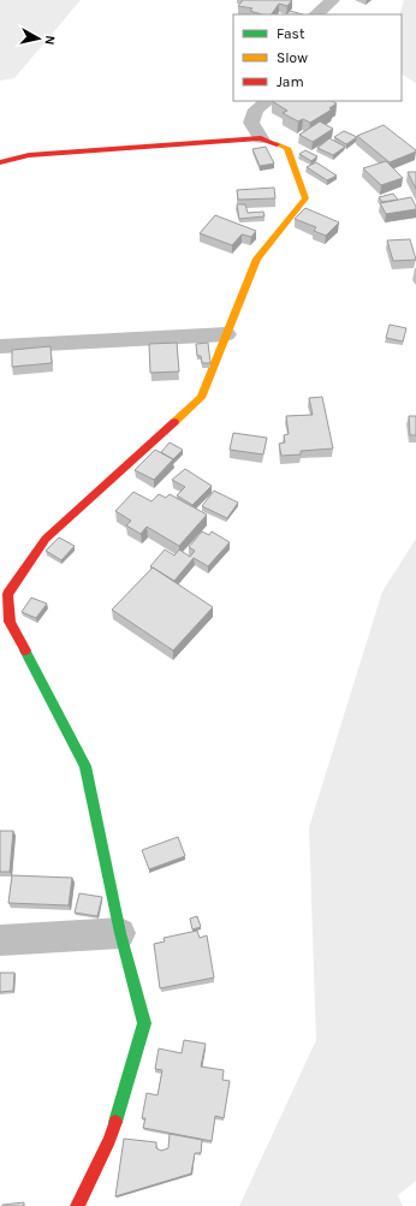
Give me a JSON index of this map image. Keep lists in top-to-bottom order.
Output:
{
  "legend": ["Fast", "Slow", "Jam"],
  "north": "right"
}
